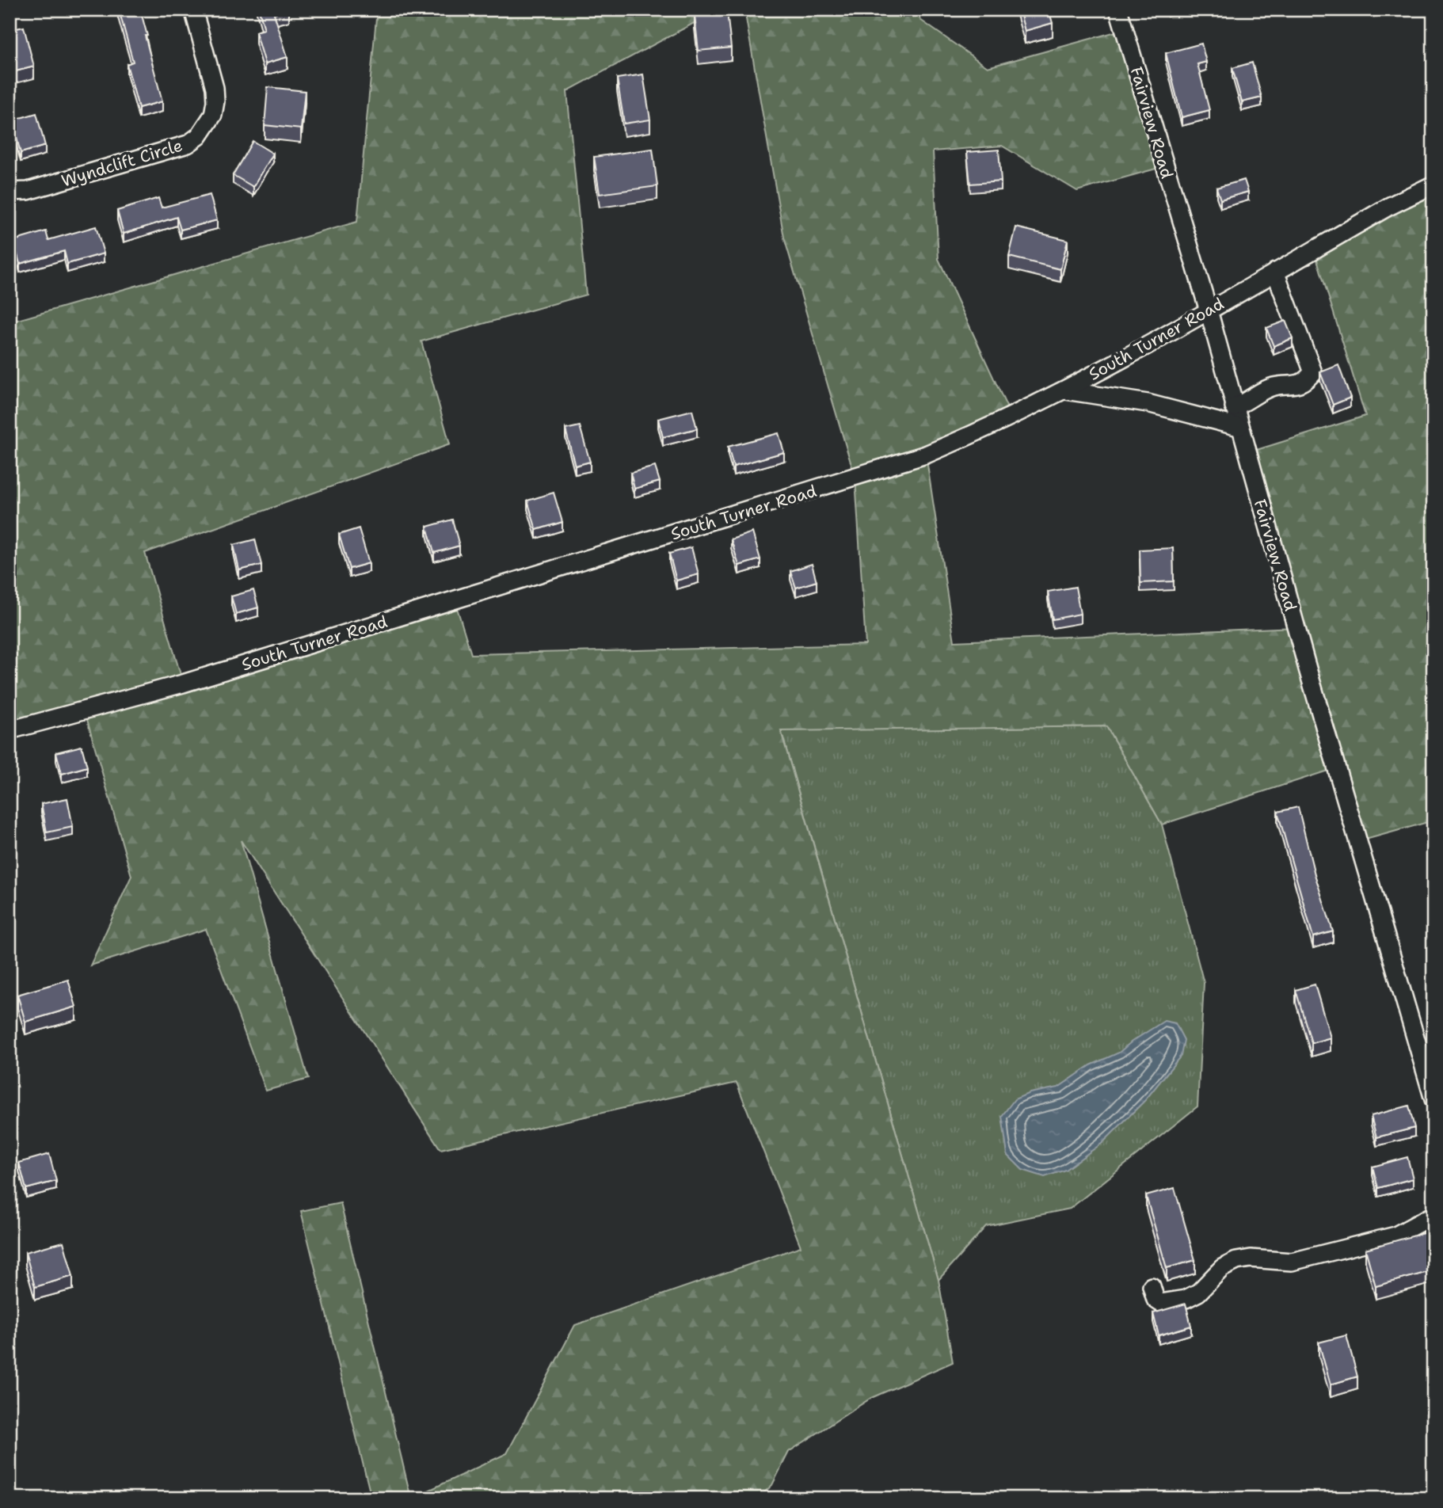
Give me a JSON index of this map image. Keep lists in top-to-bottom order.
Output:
{
  "streets": {
    "street": ["Fairview Road", "Wyndclift Circle", "South Turner Road"]
  },
  "crossings": [
    ["Fairview Road", "South Turner Road"]
  ]
}
